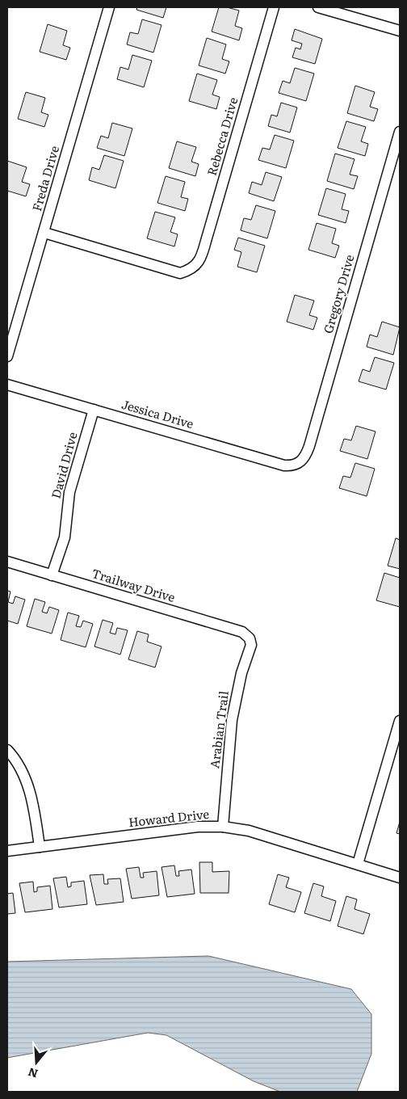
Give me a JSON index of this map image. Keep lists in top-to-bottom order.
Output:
{
  "streets": {
    "street": [
      "Rebecca Drive",
      "Freda Drive",
      "Gregory Drive",
      "Jessica Drive",
      "David Drive",
      "Trailway Drive",
      "Arabian Trail",
      "Howard Drive"
    ]
  },
  "crossings": [
    ["Rebecca Drive", "Freda Drive"],
    ["Gregory Drive", "Jessica Drive"],
    ["Jessica Drive", "David Drive"],
    ["David Drive", "Trailway Drive"],
    ["Trailway Drive", "Arabian Trail"],
    ["Arabian Trail", "Howard Drive"]
  ],
  "north": "bottom"
}
